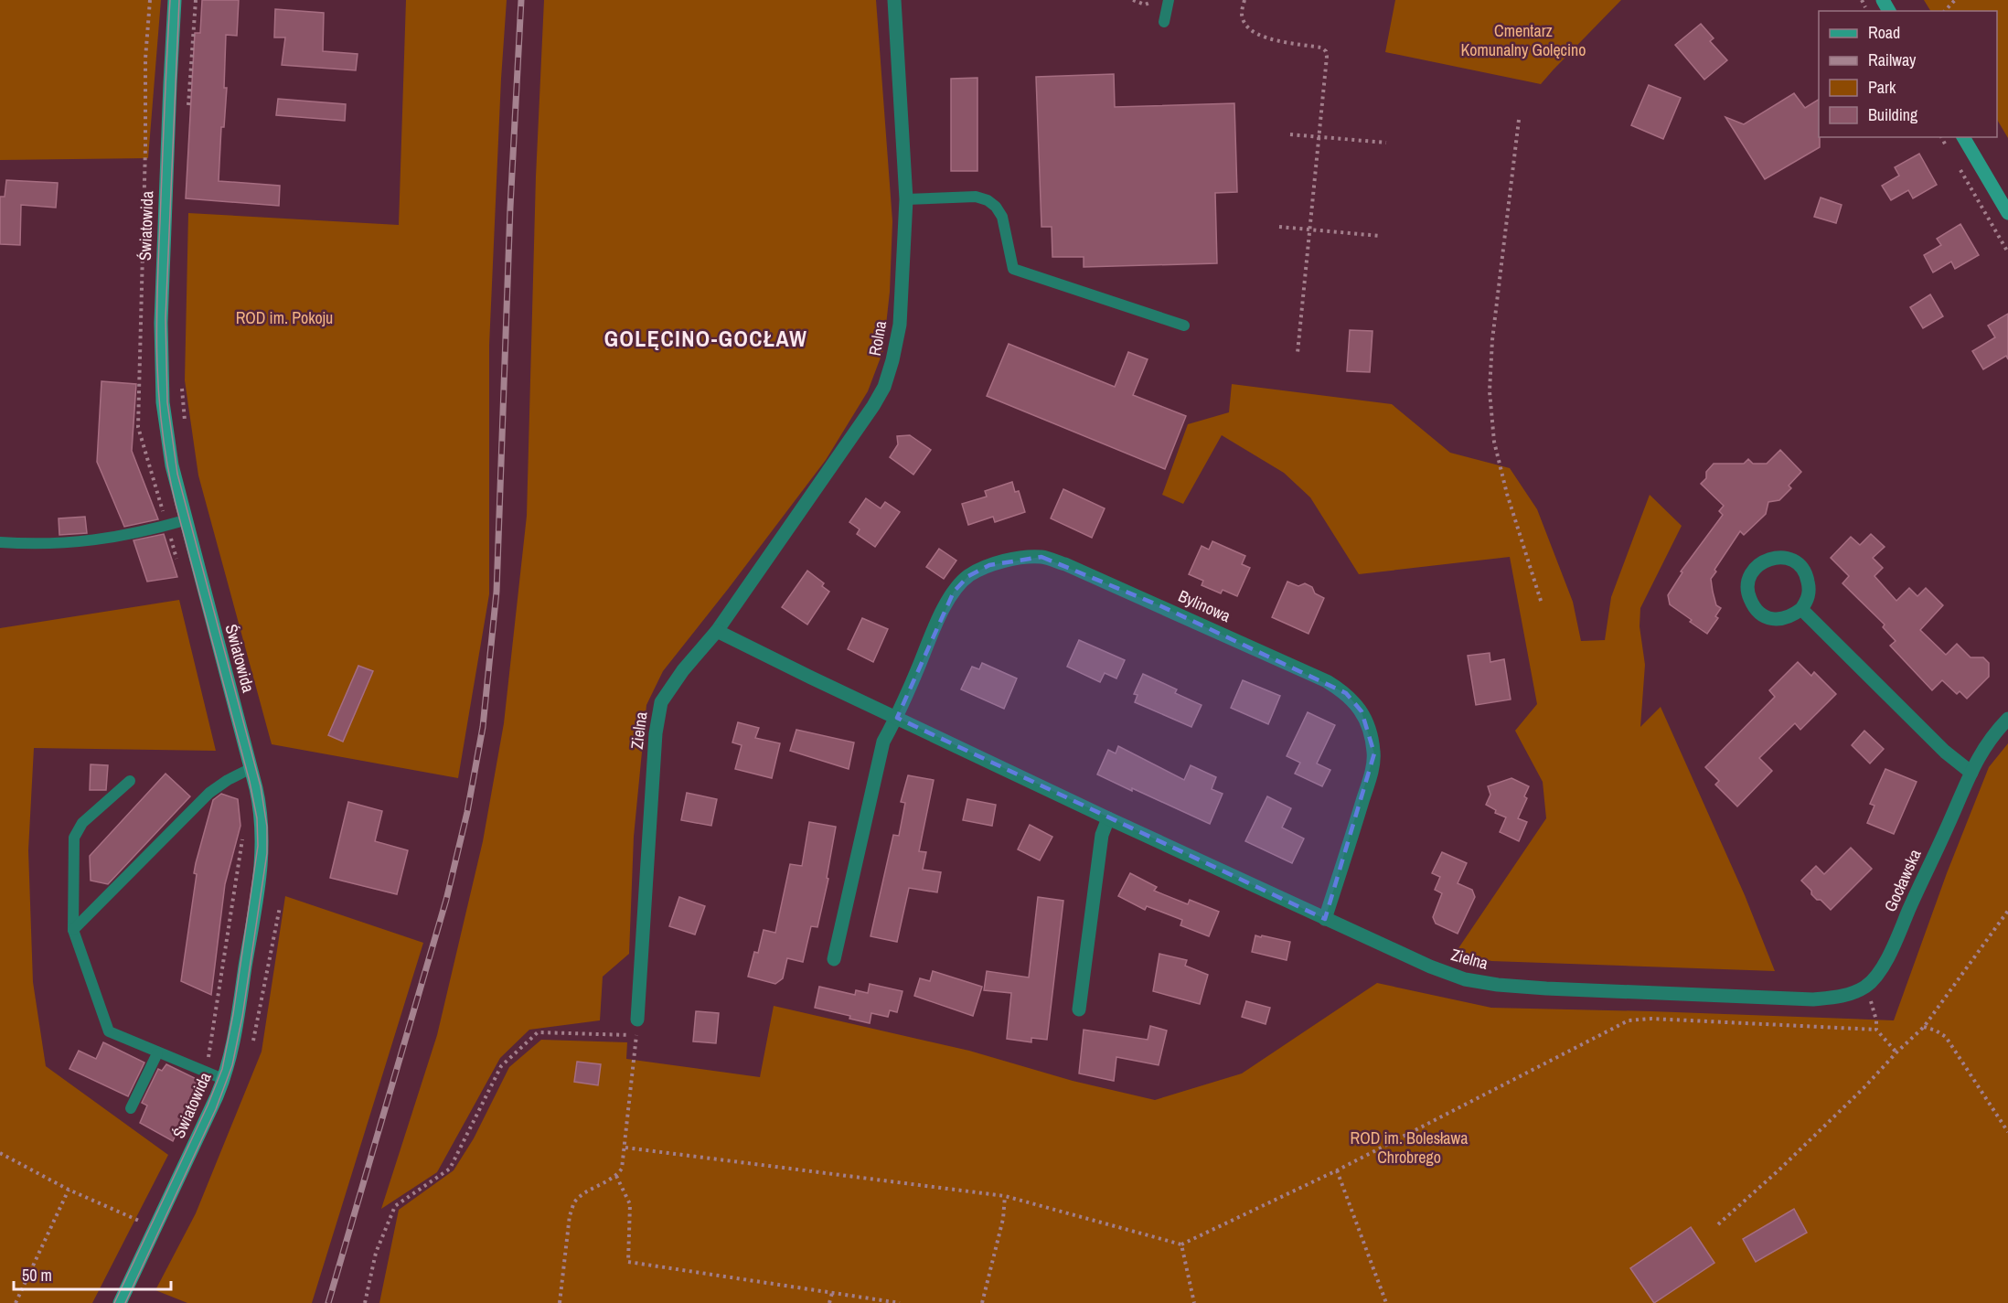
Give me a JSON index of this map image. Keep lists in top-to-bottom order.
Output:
{
  "streets": {
    "street": [
      "Światowida",
      "Rolna",
      "Bylinowa",
      "Zielna",
      "Gocławska"
    ]
  },
  "crossings": [
    ["Rolna", "Zielna"],
    ["Bylinowa", "Zielna"],
    ["Zielna", "Gocławska"]
  ],
  "districts": ["GOLĘCINO-GOCŁAW"],
  "parks": ["Cmentarz Komunalny Golęcino", "ROD im. Pokoju", "ROD im. Bolesława Chrobrego"],
  "legend": [
    "Road",
    "Railway",
    "Park",
    "Building"
  ],
  "scale_bar": "50 m"
}
